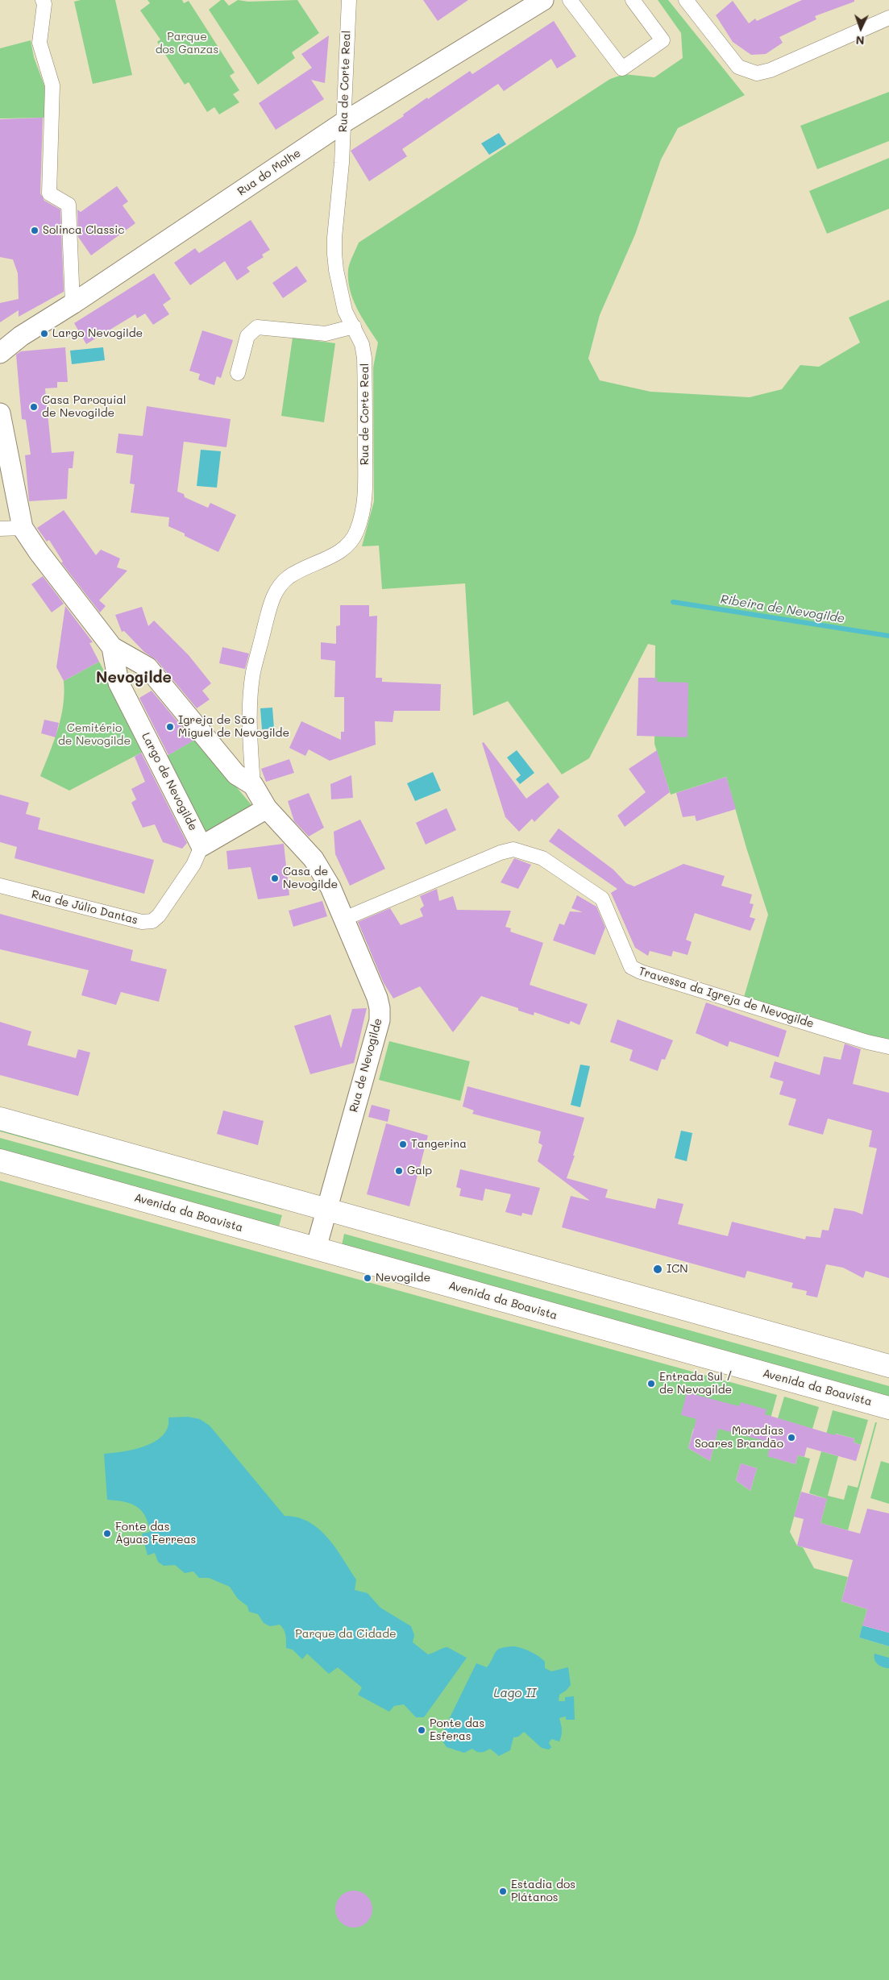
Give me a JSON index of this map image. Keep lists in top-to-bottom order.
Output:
{
  "streets": {
    "main road": ["Avenida da Boavista"],
    "street": [
      "Rua de Corte Real",
      "Rua do Molhe",
      "Largo de Nevogilde",
      "Rua de Júlio Dantas",
      "Travessa da Igreja de Nevogilde",
      "Rua de Nevogilde"
    ]
  },
  "crossings": [
    ["Rua de Corte Real", "Rua do Molhe"],
    ["Rua de Corte Real", "Largo de Nevogilde"],
    ["Largo de Nevogilde", "Rua de Júlio Dantas"],
    ["Largo de Nevogilde", "Rua de Nevogilde"],
    ["Travessa da Igreja de Nevogilde", "Rua de Nevogilde"],
    ["Rua de Nevogilde", "Avenida da Boavista"]
  ],
  "districts": ["Nevogilde"],
  "water": ["Ribeira de Nevogilde", "Lago II"],
  "parks": ["Parque dos Ganzas", "Cemitério de Nevogilde", "Parque da Cidade"],
  "places": [
    "Solinca Classic",
    "Largo Nevogilde",
    "Casa Paroquial de Nevogilde",
    "Igreja de São Miguel de Nevogilde",
    "Casa de Nevogilde",
    "Tangerina",
    "Galp",
    "ICN",
    "Nevogilde",
    "Entrada Sul / de Nevogilde",
    "Moradias Soares Brandão",
    "Fonte das Águas Ferreas",
    "Ponte das Esferas",
    "Estadia dos Plátanos"
  ],
  "north": "bottom"
}
